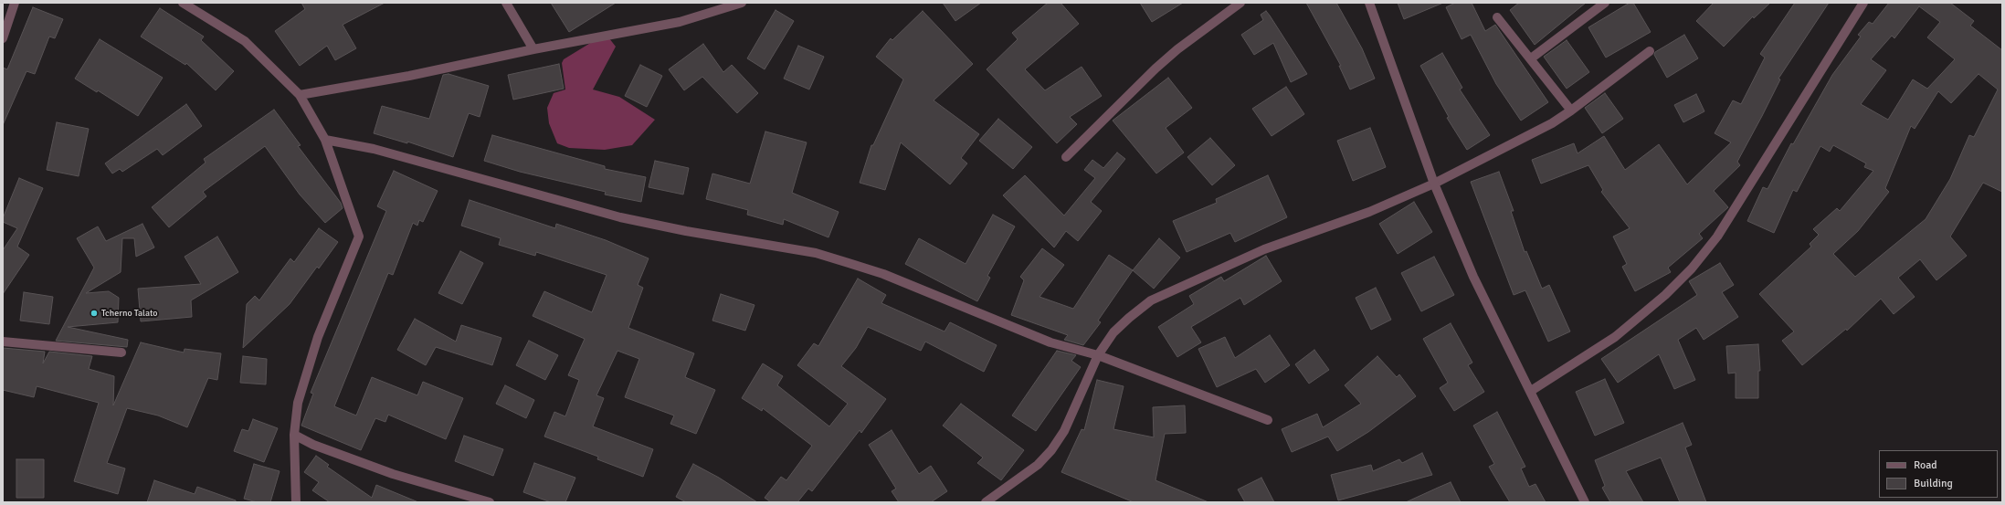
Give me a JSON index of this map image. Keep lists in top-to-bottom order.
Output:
{
  "places": ["Tcherno Talato"],
  "legend": ["Road", "Building"]
}
